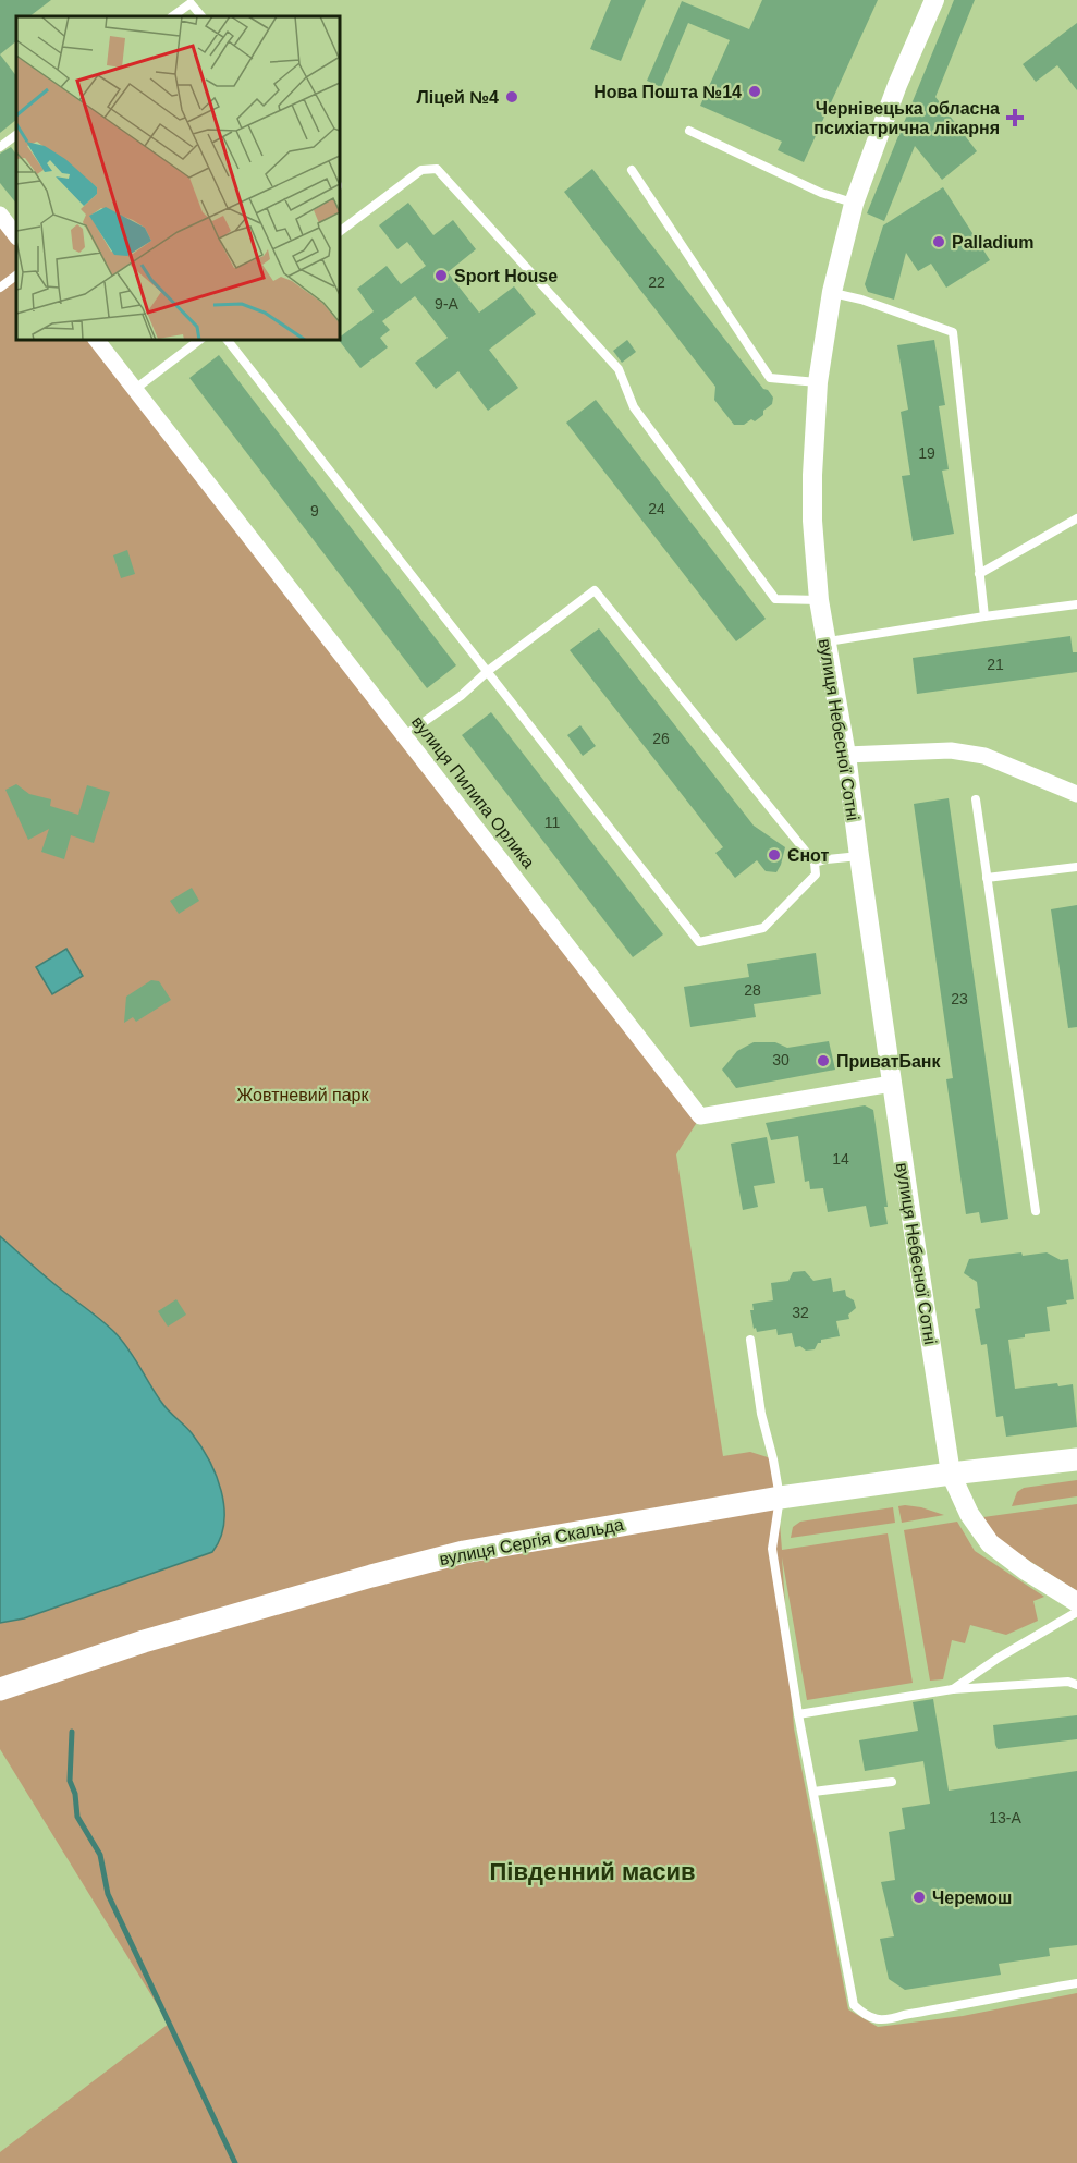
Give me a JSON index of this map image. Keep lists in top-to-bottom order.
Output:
{
  "streets": {
    "main road": ["вулиця Сергія Скальда"],
    "street": ["вулиця Небесної Сотні", "вулиця Пилипа Орлика"]
  },
  "crossings": [
    ["вулиця Небесної Сотні", "вулиця Пилипа Орлика"],
    ["вулиця Небесної Сотні", "вулиця Сергія Скальда"]
  ],
  "districts": ["Південний масив"],
  "parks": ["Жовтневий парк"],
  "places": {
    "other": [
      "Нова Пошта №14",
      "Ліцей №4",
      "Palladium",
      "Sport House",
      "Єнот",
      "ПриватБанк",
      "Черемош"
    ],
    "health": ["Чернівецька обласна психіатрична лікарня"]
  },
  "house_numbers": [
    "22",
    "9-А",
    "19",
    "24",
    "9",
    "21",
    "26",
    "11",
    "28",
    "23",
    "30",
    "14",
    "32",
    "13-А"
  ]
}
